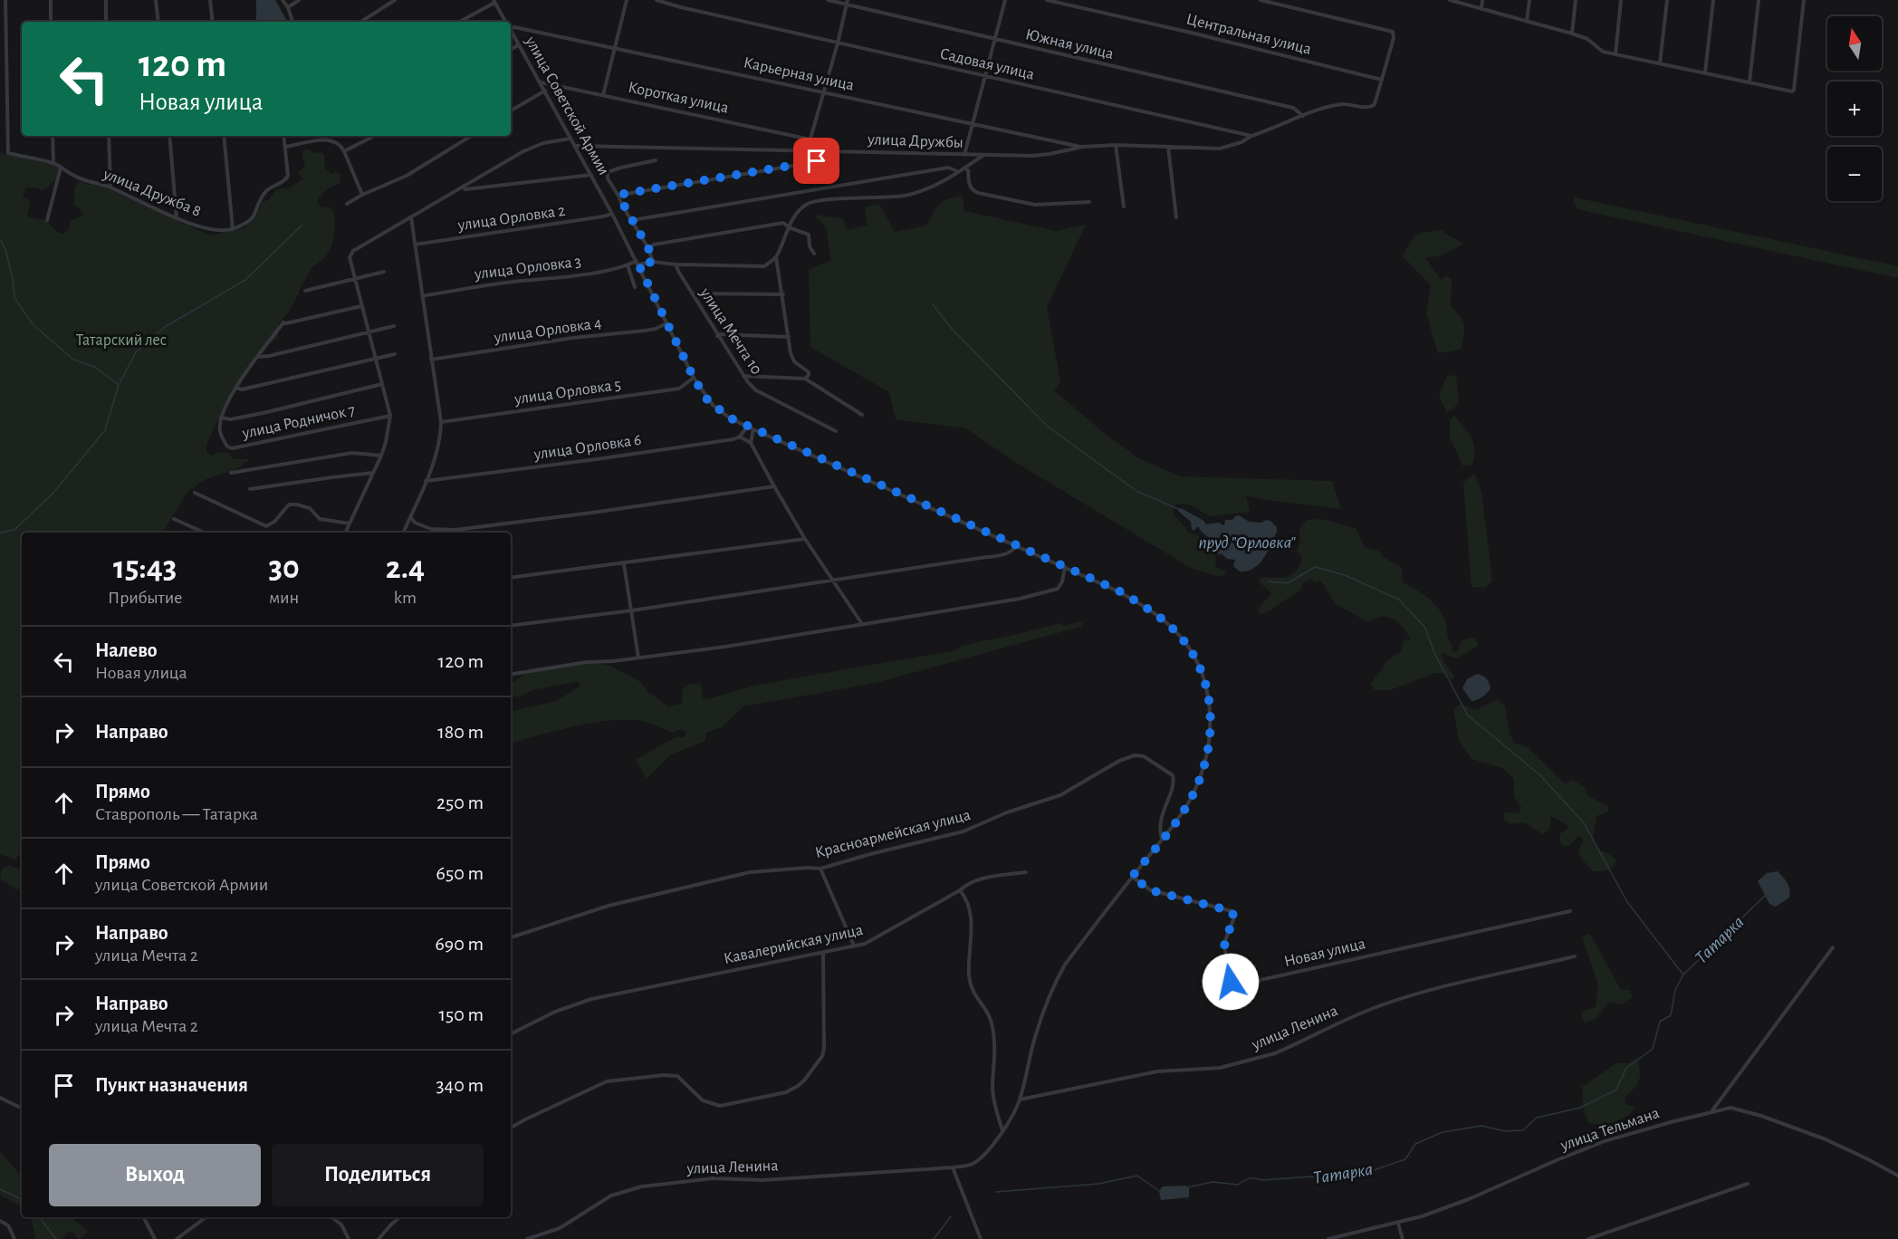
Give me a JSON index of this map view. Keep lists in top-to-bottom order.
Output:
{
  "streets": {
    "street": [
      "Центральная улица",
      "Южная улица",
      "Садовая улица",
      "Карьерная улица",
      "Короткая улица",
      "улица Советской Армии",
      "улица Дружбы",
      "улица Дружба 8",
      "улица Орловка 2",
      "улица Орловка 3",
      "улица Орловка 4",
      "улица Мечта 10",
      "улица Орловка 5",
      "улица Родничок 7",
      "улица Орловка 6",
      "Красноармейская улица",
      "Кавалерийская улица",
      "Новая улица",
      "улица Ленина",
      "улица Тельмана"
    ]
  },
  "crossings": [
    ["Садовая улица", "улица Дружбы"],
    ["Карьерная улица", "улица Дружбы"],
    ["Короткая улица", "улица Советской Армии"],
    ["улица Советской Армии", "улица Дружбы"],
    ["улица Советской Армии", "улица Орловка 2"],
    ["улица Советской Армии", "улица Орловка 3"],
    ["улица Советской Армии", "улица Орловка 4"],
    ["улица Советской Армии", "улица Орловка 5"],
    ["улица Советской Армии", "Красноармейская улица"],
    ["улица Советской Армии", "улица Ленина"],
    ["улица Орловка 3", "улица Мечта 10"],
    ["Красноармейская улица", "улица Ленина"],
    ["Новая улица", "улица Ленина"]
  ],
  "water": ["пруд \"Орловка\"", "Татарка"],
  "parks": ["Татарский лес"],
  "north": "top",
  "page": {
    "map_buttons": ["+", "−"],
    "turn": ["120 m", "Новая улица"],
    "eta": [
      "15:43",
      "Прибытие",
      "30",
      "мин",
      "2.4",
      "km"
    ],
    "list": [
      {
        "name": "Налево",
        "note": "Новая улица",
        "value": "120 m"
      },
      {
        "name": "Направо",
        "value": "180 m"
      },
      {
        "name": "Прямо",
        "note": "Ставрополь — Татарка",
        "value": "250 m"
      },
      {
        "name": "Прямо",
        "note": "улица Советской Армии",
        "value": "650 m"
      },
      {
        "name": "Направо",
        "note": "улица Мечта 2",
        "value": "690 m"
      },
      {
        "name": "Направо",
        "note": "улица Мечта 2",
        "value": "150 m"
      },
      {
        "name": "Пункт назначения",
        "value": "340 m"
      }
    ],
    "buttons": ["Выход", "Поделиться"]
  }
}
